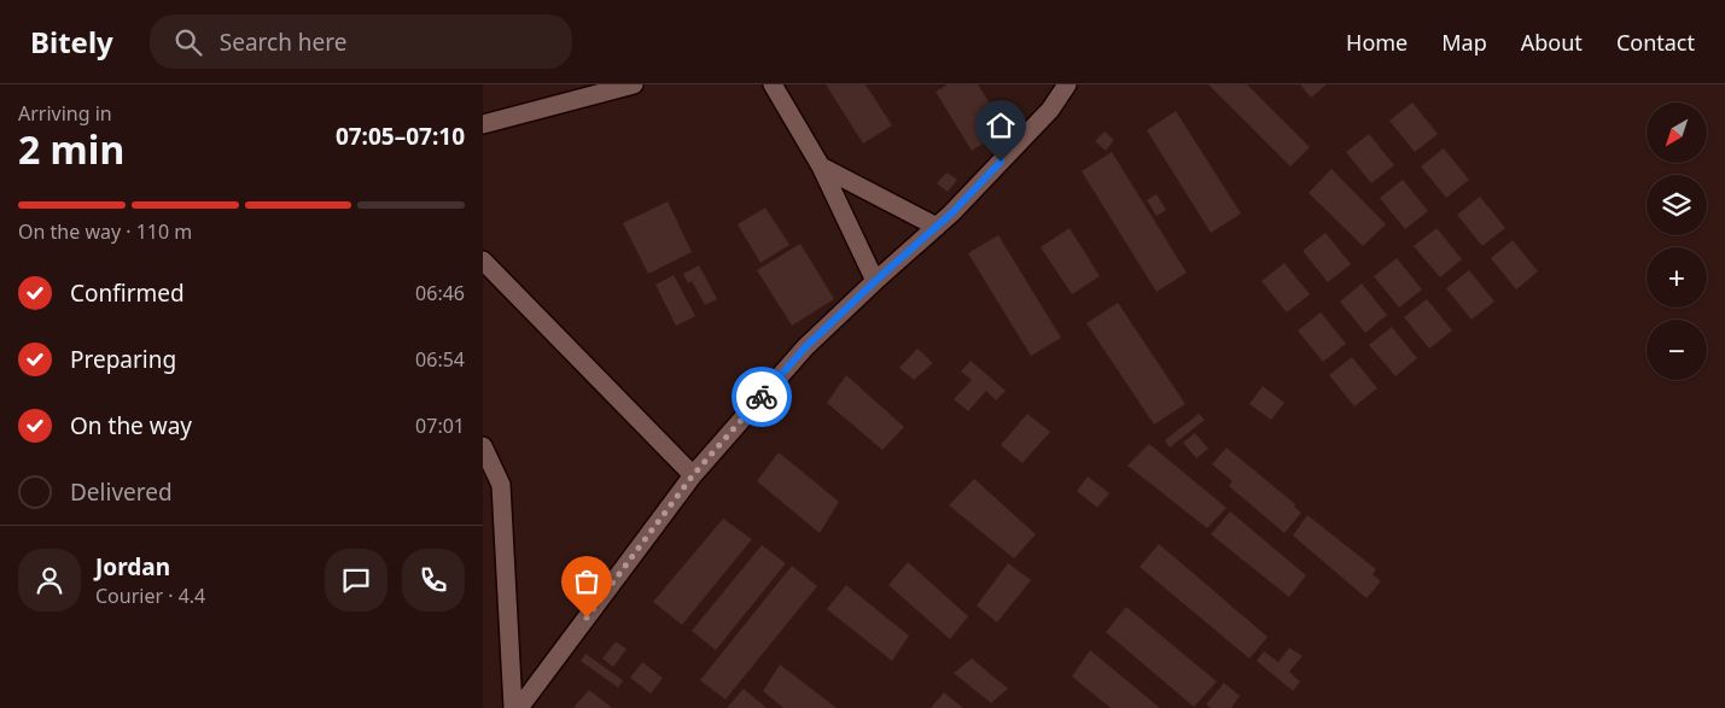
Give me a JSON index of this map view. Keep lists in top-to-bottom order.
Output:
{
  "north": "bottom left",
  "page": {
    "header": "Bitely",
    "search": "Search here",
    "nav": [
      "Home",
      "Map",
      "About",
      "Contact"
    ],
    "heading": ["2 min", "Arriving in", "07:05–07:10"],
    "panel": ["Jordan", "Courier · 4.4"],
    "map_buttons": ["+", "−"],
    "bar": "On the way · 110 m",
    "list": [
      ["Confirmed", "06:46"],
      ["Preparing", "06:54"],
      ["On the way", "07:01"],
      "Delivered"
    ]
  }
}
